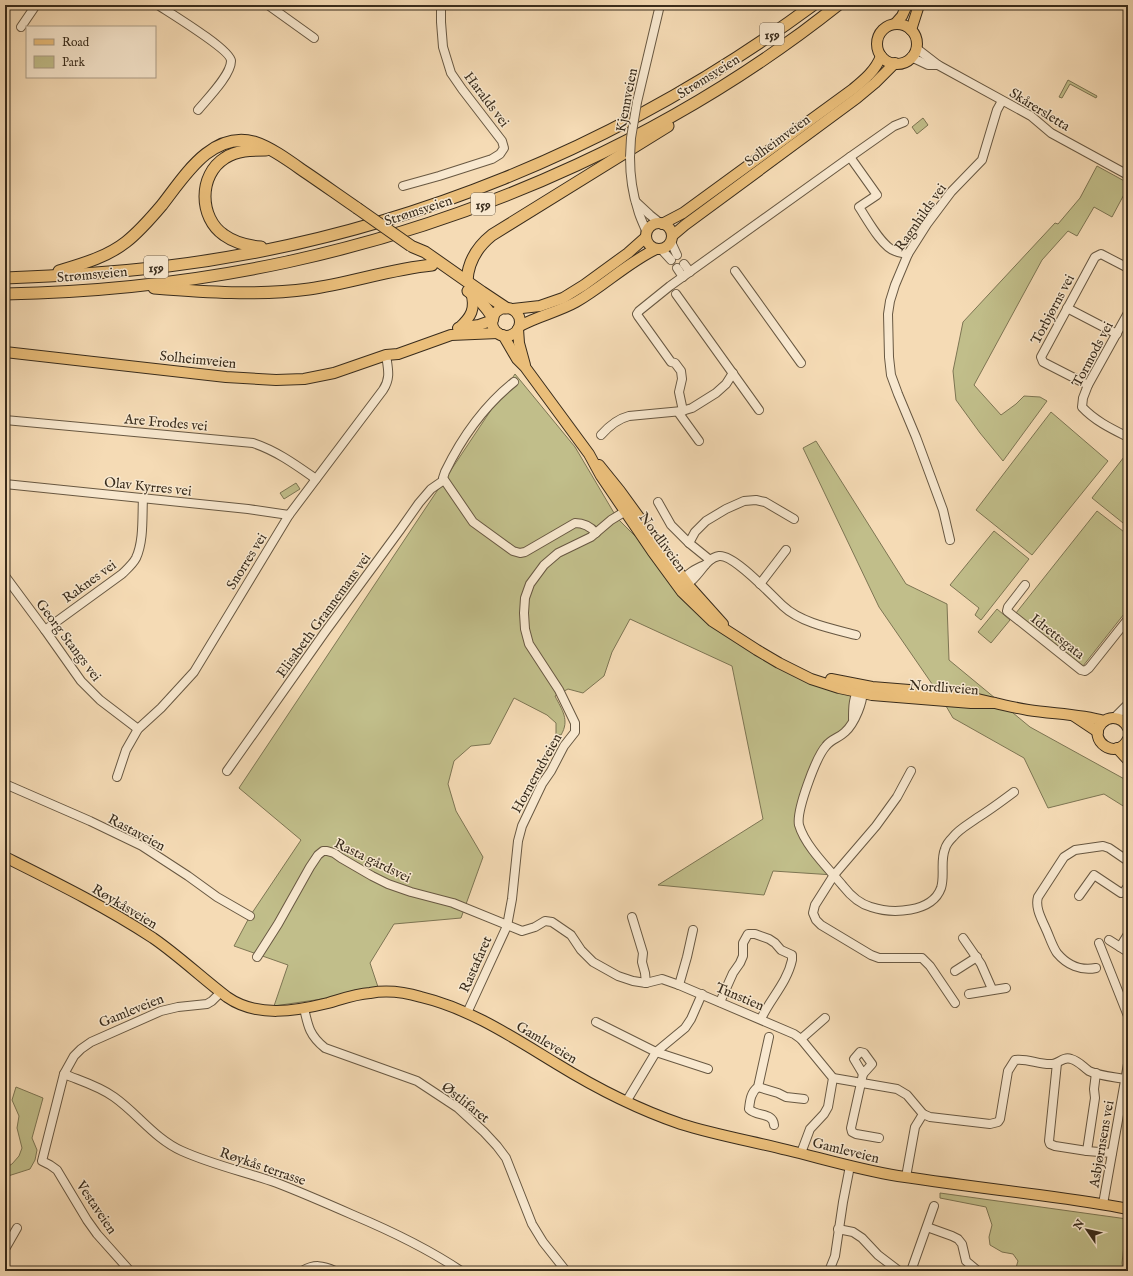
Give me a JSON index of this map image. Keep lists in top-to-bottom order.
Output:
{
  "streets": {
    "highway": ["159", "Strømsveien"],
    "main road": [
      "Solheimveien",
      "Nordliveien",
      "Røykåsveien",
      "Gamleveien"
    ],
    "street": [
      "Haralds vei",
      "Kjennveien",
      "Skårersletta",
      "Ragnhilds vei",
      "Torbjørns vei",
      "Tormods vei",
      "Are Frodes vei",
      "Olav Kyrres vei",
      "Snorres vei",
      "Raknes vei",
      "Elisabeth Grannemans vei",
      "Idrettsgata",
      "Georg Stangs vei",
      "Hornerudveien",
      "Rastaveien",
      "Rasta gårdsvei",
      "Rastafaret",
      "Tunstien",
      "Østlifaret",
      "Asbjørnsens vei",
      "Røykås terrasse",
      "Vestaveien"
    ]
  },
  "crossings": [
    ["Kjennveien", "Solheimveien"],
    ["Skårersletta", "Solheimveien"],
    ["Skårersletta", "Ragnhilds vei"],
    ["Solheimveien", "Nordliveien"],
    ["Solheimveien", "Snorres vei"],
    ["Torbjørns vei", "Tormods vei"],
    ["Are Frodes vei", "Snorres vei"],
    ["Olav Kyrres vei", "Snorres vei"],
    ["Olav Kyrres vei", "Raknes vei"],
    ["Nordliveien", "Hornerudveien"],
    ["Snorres vei", "Georg Stangs vei"],
    ["Raknes vei", "Georg Stangs vei"],
    ["Hornerudveien", "Rasta gårdsvei"],
    ["Hornerudveien", "Rastafaret"],
    ["Rasta gårdsvei", "Rastafaret"],
    ["Røykåsveien", "Gamleveien"],
    ["Rastafaret", "Gamleveien"],
    ["Gamleveien", "Østlifaret"],
    ["Gamleveien", "Asbjørnsens vei"],
    ["Gamleveien", "Røykås terrasse"],
    ["Gamleveien", "Vestaveien"]
  ],
  "legend": ["Road", "Park"],
  "north": "top left"
}
